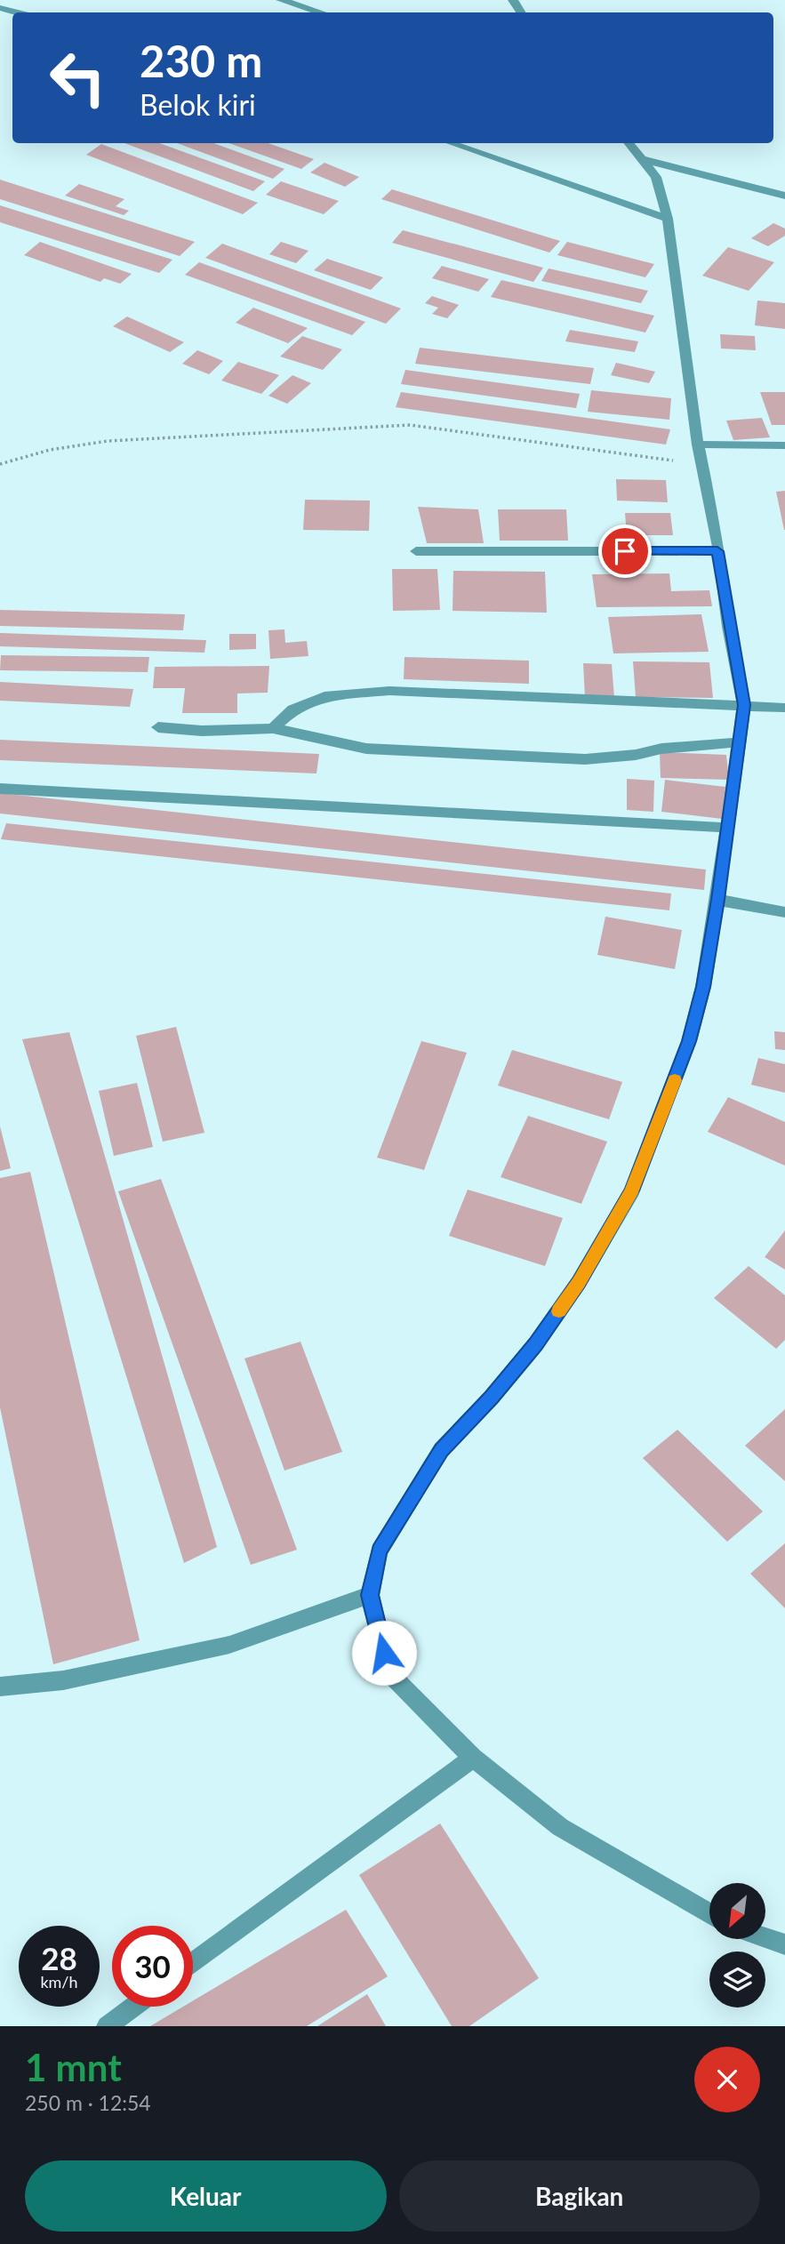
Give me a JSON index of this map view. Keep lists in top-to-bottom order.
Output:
{
  "north": "bottom left",
  "page": {
    "turn": ["230 m", "Belok kiri"],
    "speed": "28 km/h",
    "limit": "30",
    "heading": ["1 mnt", "250 m · 12:54"],
    "buttons": ["Keluar", "Bagikan"]
  }
}
